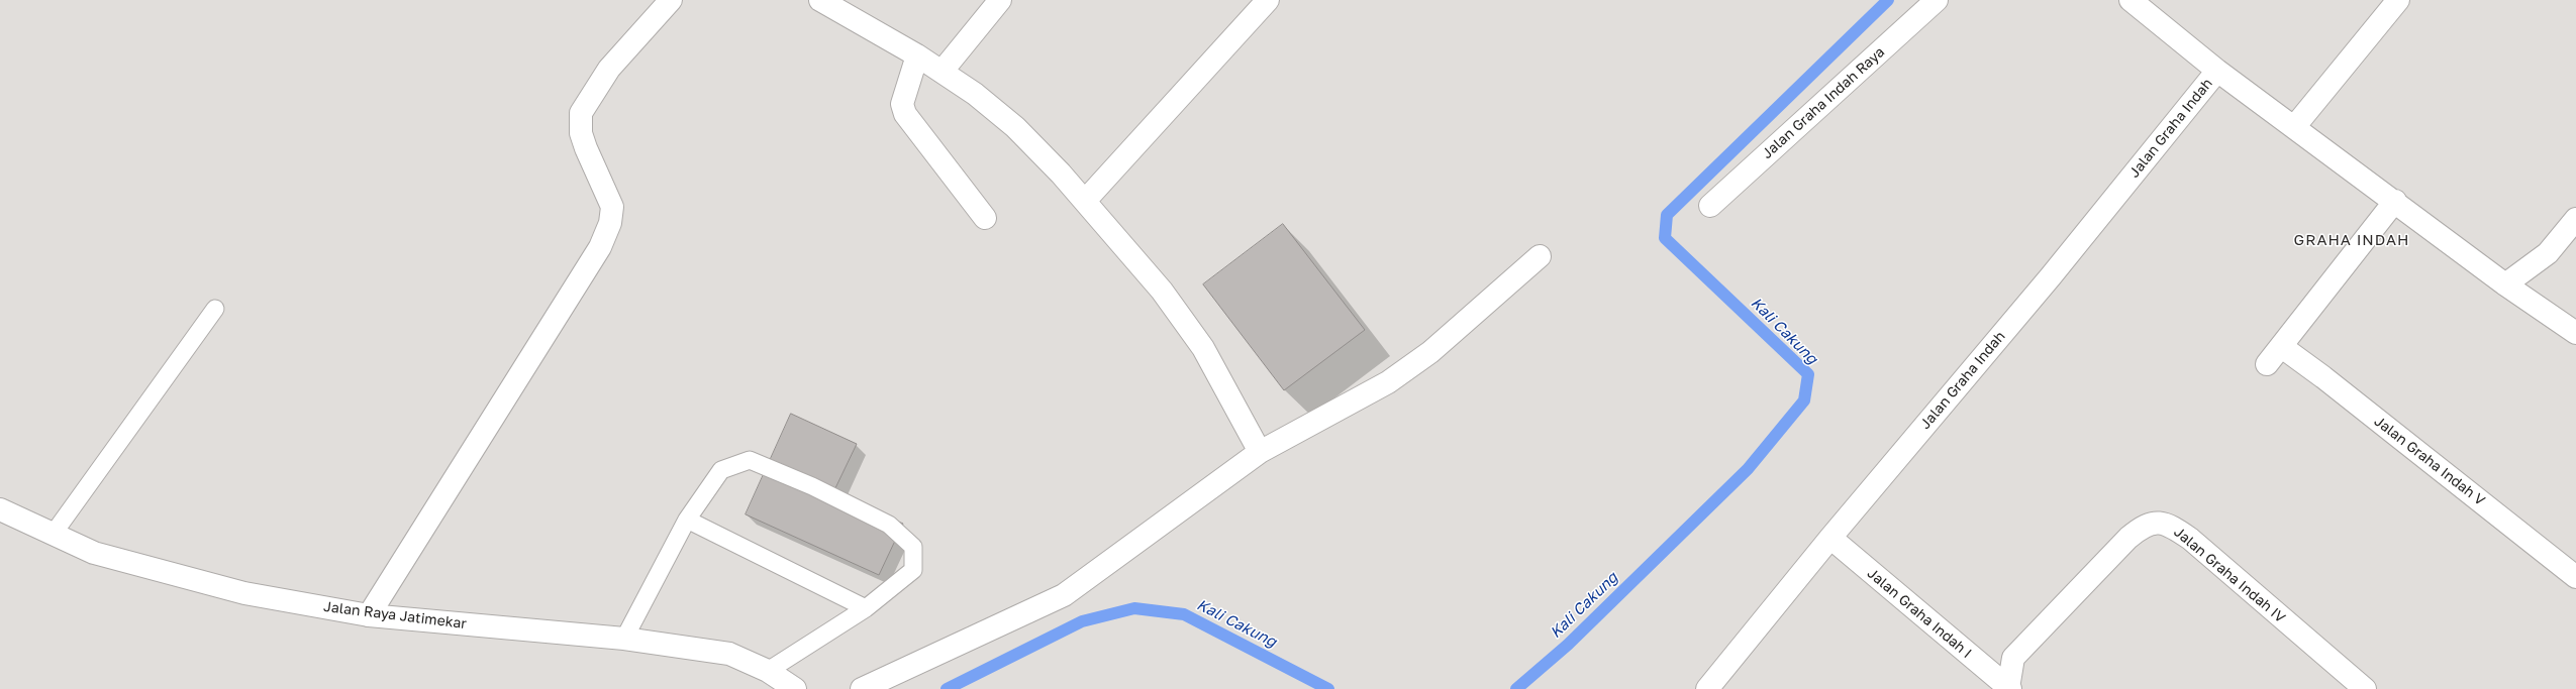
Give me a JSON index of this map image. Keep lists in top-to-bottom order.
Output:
{
  "streets": {
    "street": [
      "Jalan Graha Indah Raya",
      "Jalan Graha Indah",
      "Jalan Graha Indah V",
      "Jalan Graha Indah IV",
      "Jalan Graha Indah I",
      "Jalan Raya Jatimekar"
    ]
  },
  "crossings": [
    ["Jalan Graha Indah", "Jalan Graha Indah I"],
    ["Jalan Graha Indah IV", "Jalan Graha Indah I"]
  ],
  "districts": ["GRAHA INDAH"],
  "water": ["Kali Cakung"]
}
